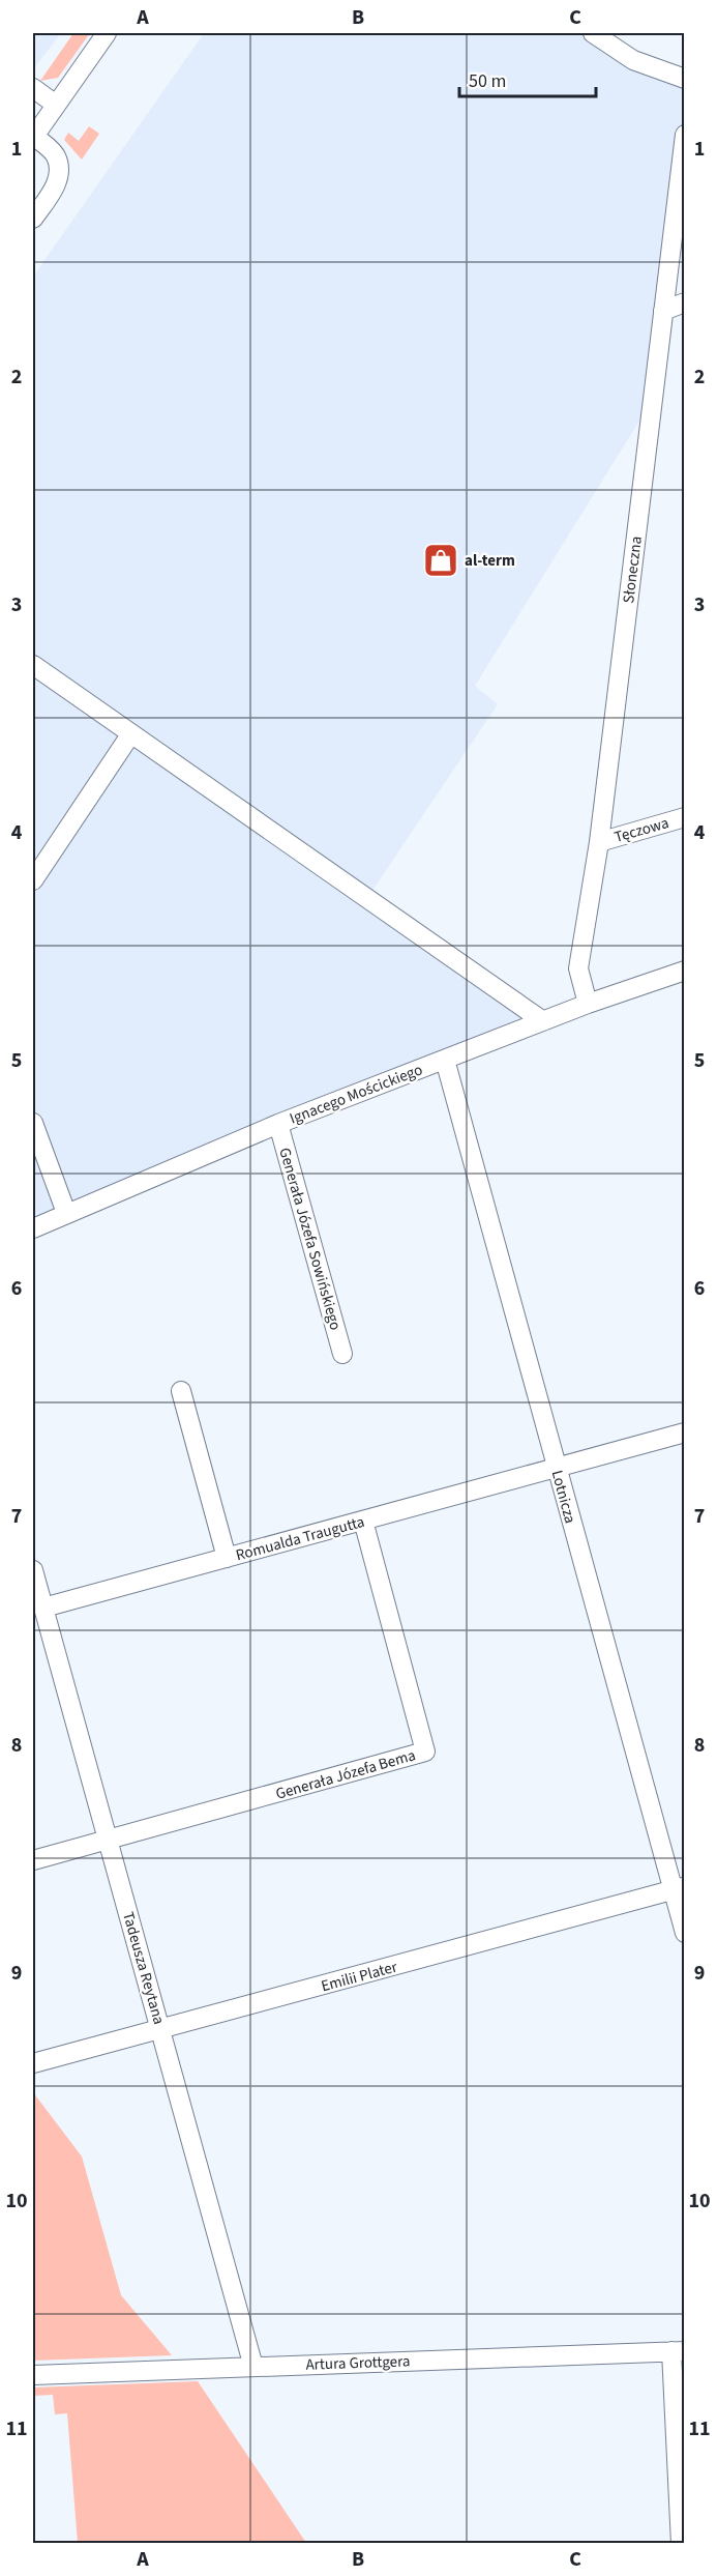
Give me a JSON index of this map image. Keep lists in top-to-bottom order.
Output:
{
  "streets": {
    "street": [
      "Słoneczna",
      "Tęczowa",
      "Ignacego Mościckiego",
      "Generała Józefa Sowińskiego",
      "Lotnicza",
      "Romualda Traugutta",
      "Generała Józefa Bema",
      "Tadeusza Reytana",
      "Emilii Plater",
      "Artura Grottgera"
    ]
  },
  "crossings": [
    ["Słoneczna", "Tęczowa"],
    ["Słoneczna", "Ignacego Mościckiego"],
    ["Ignacego Mościckiego", "Generała Józefa Sowińskiego"],
    ["Ignacego Mościckiego", "Lotnicza"],
    ["Lotnicza", "Romualda Traugutta"],
    ["Lotnicza", "Emilii Plater"],
    ["Romualda Traugutta", "Generała Józefa Bema"],
    ["Romualda Traugutta", "Tadeusza Reytana"],
    ["Generała Józefa Bema", "Tadeusza Reytana"],
    ["Tadeusza Reytana", "Emilii Plater"],
    ["Tadeusza Reytana", "Artura Grottgera"]
  ],
  "places": {
    "shop": ["al-term"]
  },
  "scale_bar": "50 m",
  "grid": {
    "columns": ["A", "B", "C"],
    "rows": [
      "1",
      "2",
      "3",
      "4",
      "5",
      "6",
      "7",
      "8",
      "9",
      "10",
      "11"
    ]
  }
}
